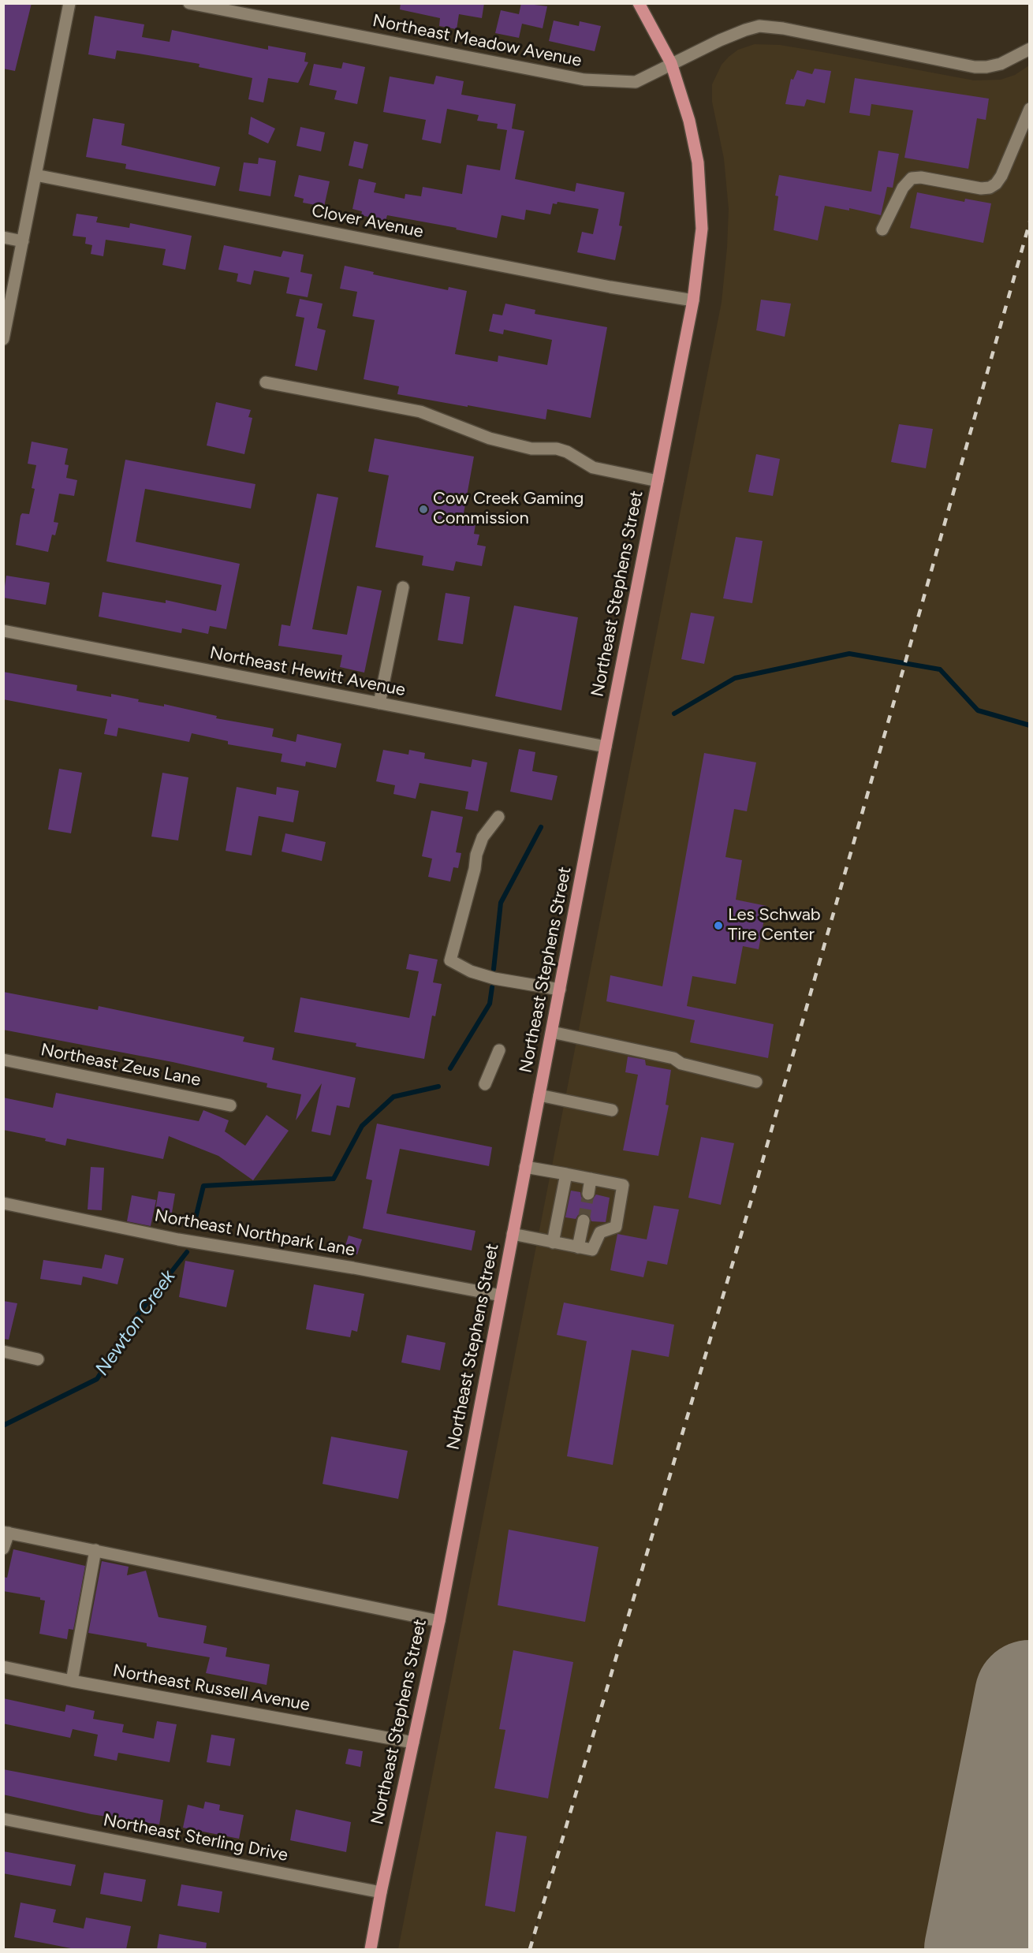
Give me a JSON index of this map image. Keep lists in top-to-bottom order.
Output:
{
  "streets": {
    "main road": ["Northeast Stephens Street"],
    "street": [
      "Northeast Meadow Avenue",
      "Clover Avenue",
      "Northeast Hewitt Avenue",
      "Northeast Zeus Lane",
      "Northeast Northpark Lane",
      "Northeast Russell Avenue",
      "Northeast Sterling Drive"
    ]
  },
  "crossings": [
    ["Northeast Meadow Avenue", "Northeast Stephens Street"],
    ["Clover Avenue", "Northeast Stephens Street"],
    ["Northeast Stephens Street", "Northeast Hewitt Avenue"],
    ["Northeast Stephens Street", "Northeast Northpark Lane"],
    ["Northeast Stephens Street", "Northeast Russell Avenue"],
    ["Northeast Stephens Street", "Northeast Sterling Drive"]
  ],
  "water": ["Newton Creek"],
  "places": ["Cow Creek Gaming Commission", "Les Schwab Tire Center"]
}
